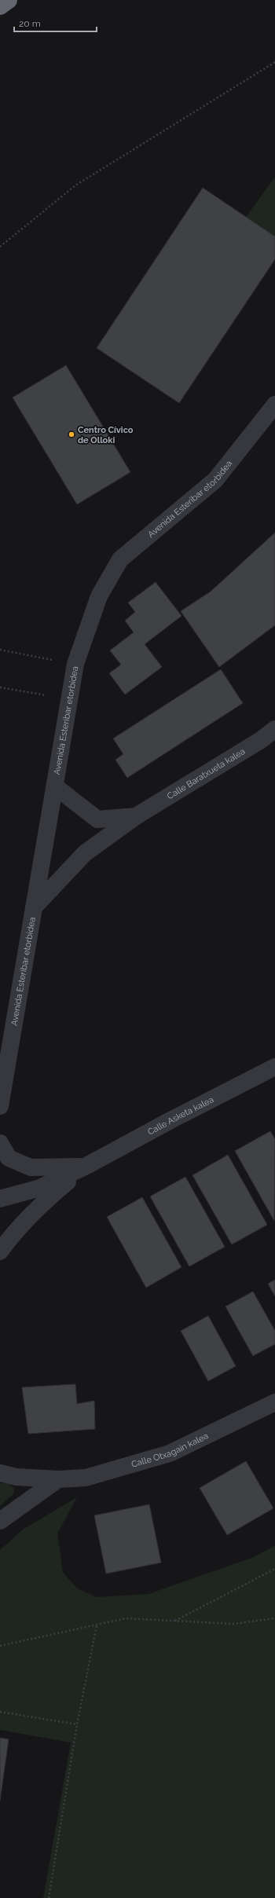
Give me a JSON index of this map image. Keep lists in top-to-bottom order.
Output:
{
  "streets": {
    "street": [
      "Avenida Esteribar etorbidea",
      "Calle Baratxueta kalea",
      "Calle Asketa kalea",
      "Calle Otxagain kalea"
    ]
  },
  "crossings": [
    ["Avenida Esteribar etorbidea", "Calle Baratxueta kalea"]
  ],
  "places": ["Centro Cívico de Olloki"],
  "scale_bar": "20 m"
}
